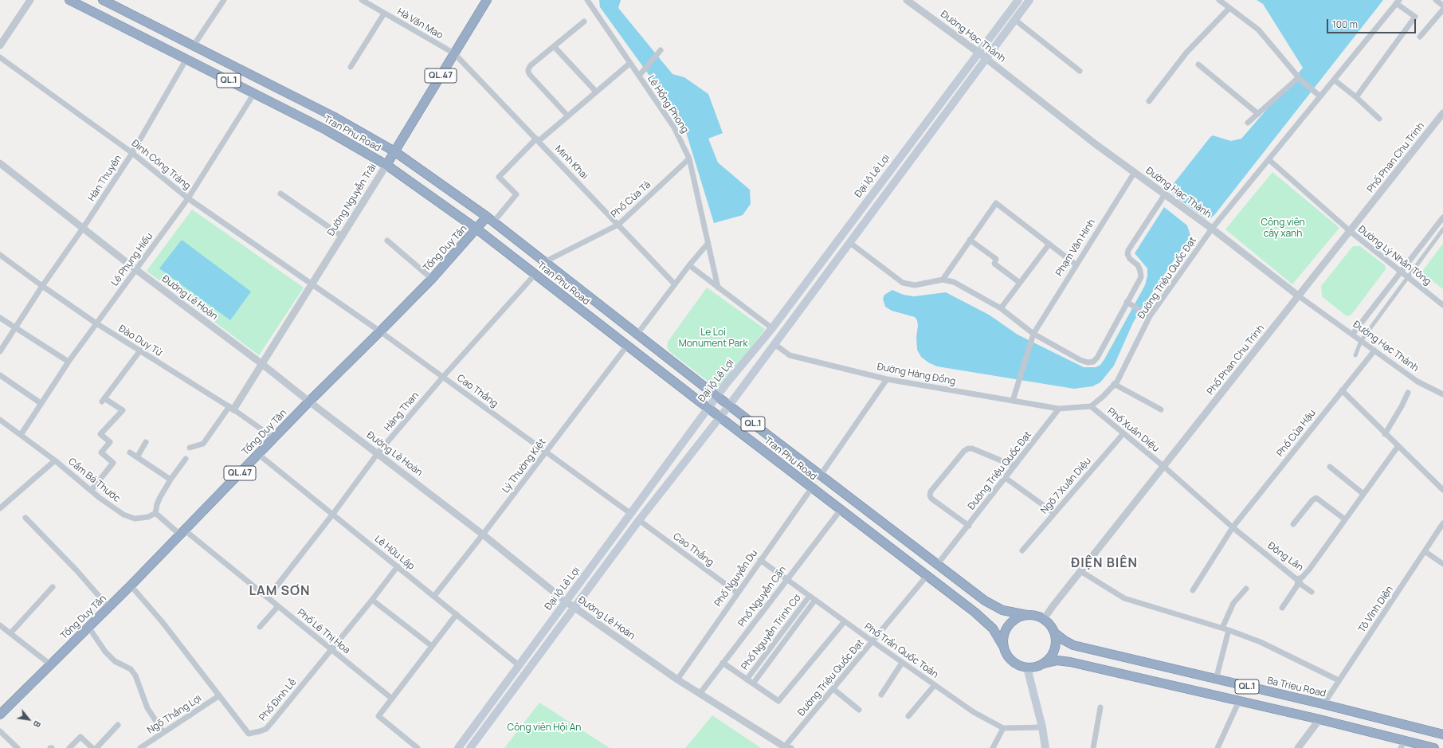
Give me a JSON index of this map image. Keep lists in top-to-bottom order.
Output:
{
  "streets": {
    "highway": [
      "QL.47",
      "QL.1",
      "Tran Phu Road",
      "Đường Nguyễn Trãi",
      "Tống Duy Tân",
      "Ba Trieu Road"
    ],
    "main road": ["Đại lộ Lê Lợi"],
    "street": [
      "Hà Văn Mao",
      "Đường Hạc Thành",
      "Lê Hồng Phong",
      "Phố Phan Chu Trinh",
      "Minh Khai",
      "Đinh Công Tráng",
      "Hàn Thuyên",
      "Phố Cửa Tả",
      "Phạm Văn Hinh",
      "Đường Lý Nhân Tông",
      "Lê Phụng Hiểu",
      "Đường Triệu Quốc Đạt",
      "Đường Lê Hoàn",
      "Đào Duy Từ",
      "Đường Hàng Đồng",
      "Cao Thắng",
      "Hàng Than",
      "Phố Xuân Diệu",
      "Phố Cửa Hậu",
      "Lý Thường Kiệt",
      "Cầm Bá Thước",
      "Ngõ 7 Xuân Diệu",
      "Lê Hữu Lập",
      "Đông Lân",
      "Phố Nguyễn Du",
      "Phố Nguyễn Cẩn",
      "Tô Vĩnh Diện",
      "Phố Lê Thị Hoa",
      "Phố Nguyễn Trinh Cơ",
      "Phố Trần Quốc Toản",
      "Phố Đinh Lễ",
      "Ngõ Thắng Lợi"
    ]
  },
  "crossings": [
    ["Hà Văn Mao", "Minh Khai"],
    ["Hà Văn Mao", "Đường Nguyễn Trãi"],
    ["Đường Hạc Thành", "Phố Phan Chu Trinh"],
    ["Đường Hạc Thành", "Đại lộ Lê Lợi"],
    ["Đường Hạc Thành", "Phạm Văn Hinh"],
    ["Đường Hạc Thành", "Đường Triệu Quốc Đạt"],
    ["Đường Hạc Thành", "Phố Cửa Hậu"],
    ["QL.1", "Tran Phu Road"],
    ["QL.1", "Phố Phan Chu Trinh"],
    ["QL.1", "Ba Trieu Road"],
    ["Lê Hồng Phong", "Phố Cửa Tả"],
    ["Tran Phu Road", "Phố Phan Chu Trinh"],
    ["Tran Phu Road", "Đại lộ Lê Lợi"],
    ["Tran Phu Road", "Hàn Thuyên"],
    ["Tran Phu Road", "Đường Nguyễn Trãi"],
    ["Tran Phu Road", "Phố Cửa Tả"],
    ["Tran Phu Road", "Tống Duy Tân"],
    ["Tran Phu Road", "Lê Phụng Hiểu"],
    ["Tran Phu Road", "Đường Triệu Quốc Đạt"],
    ["Tran Phu Road", "Hàng Than"],
    ["Tran Phu Road", "Lý Thường Kiệt"],
    ["Tran Phu Road", "Phố Nguyễn Du"],
    ["Tran Phu Road", "Phố Nguyễn Cẩn"],
    ["Tran Phu Road", "Ba Trieu Road"],
    ["Phố Phan Chu Trinh", "Đường Lý Nhân Tông"],
    ["Phố Phan Chu Trinh", "Phố Xuân Diệu"],
    ["Phố Phan Chu Trinh", "Đông Lân"],
    ["Phố Phan Chu Trinh", "Ba Trieu Road"],
    ["Minh Khai", "Đường Nguyễn Trãi"],
    ["Minh Khai", "Phố Cửa Tả"],
    ["Đinh Công Tráng", "Hàn Thuyên"],
    ["Đinh Công Tráng", "Đường Nguyễn Trãi"],
    ["Đinh Công Tráng", "Lê Phụng Hiểu"],
    ["Đinh Công Tráng", "Cao Thắng"],
    ["Đại lộ Lê Lợi", "Đường Lê Hoàn"],
    ["Đại lộ Lê Lợi", "Cao Thắng"],
    ["Đại lộ Lê Lợi", "Lê Hữu Lập"],
    ["Hàn Thuyên", "Đường Lê Hoàn"],
    ["Hàn Thuyên", "Đào Duy Từ"],
    ["Đường Nguyễn Trãi", "Đường Lê Hoàn"],
    ["Đường Nguyễn Trãi", "Đào Duy Từ"],
    ["Đường Nguyễn Trãi", "Cao Thắng"],
    ["Phạm Văn Hinh", "Đường Hàng Đồng"],
    ["Tống Duy Tân", "Đường Lê Hoàn"],
    ["Tống Duy Tân", "Đào Duy Từ"],
    ["Tống Duy Tân", "Cao Thắng"],
    ["Tống Duy Tân", "Lê Hữu Lập"],
    ["Tống Duy Tân", "Phố Lê Thị Hoa"],
    ["Tống Duy Tân", "Phố Đinh Lễ"],
    ["Đường Lý Nhân Tông", "Đường Triệu Quốc Đạt"],
    ["Lê Phụng Hiểu", "Đường Lê Hoàn"],
    ["Lê Phụng Hiểu", "Đào Duy Từ"],
    ["Lê Phụng Hiểu", "Cầm Bá Thước"],
    ["Đường Triệu Quốc Đạt", "Đường Lê Hoàn"],
    ["Đường Triệu Quốc Đạt", "Đường Hàng Đồng"],
    ["Đường Triệu Quốc Đạt", "Phố Xuân Diệu"],
    ["Đường Triệu Quốc Đạt", "Phố Trần Quốc Toản"],
    ["Đường Lê Hoàn", "Hàng Than"],
    ["Đường Lê Hoàn", "Lý Thường Kiệt"],
    ["Đường Lê Hoàn", "Phố Nguyễn Du"],
    ["Đường Lê Hoàn", "Phố Nguyễn Cẩn"],
    ["Cao Thắng", "Hàng Than"],
    ["Cao Thắng", "Lý Thường Kiệt"],
    ["Cao Thắng", "Phố Nguyễn Du"],
    ["Hàng Than", "Lê Hữu Lập"],
    ["Hàng Than", "Phố Lê Thị Hoa"],
    ["Phố Xuân Diệu", "Ngõ 7 Xuân Diệu"],
    ["Phố Xuân Diệu", "Đông Lân"],
    ["Phố Cửa Hậu", "Đông Lân"],
    ["Lý Thường Kiệt", "Lê Hữu Lập"],
    ["Lê Hữu Lập", "Phố Đinh Lễ"],
    ["Phố Nguyễn Du", "Phố Trần Quốc Toản"],
    ["Phố Nguyễn Cẩn", "Phố Trần Quốc Toản"],
    ["Tô Vĩnh Diện", "Ba Trieu Road"],
    ["Phố Lê Thị Hoa", "Phố Đinh Lễ"],
    ["Phố Nguyễn Trinh Cơ", "Phố Trần Quốc Toản"],
    ["Phố Đinh Lễ", "Ngõ Thắng Lợi"]
  ],
  "districts": ["ĐIỆN BIÊN", "LAM SƠN"],
  "parks": ["Công viên cây xanh", "Le Loi Monument Park", "Công viên Hội An"],
  "scale_bar": "100 m",
  "north": "bottom right"
}
